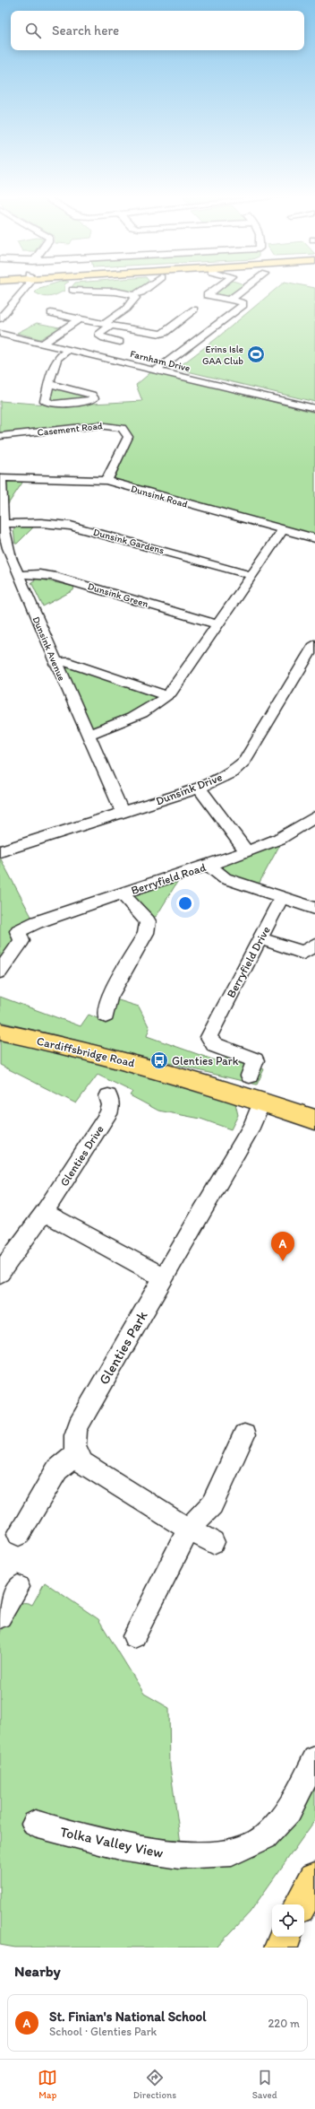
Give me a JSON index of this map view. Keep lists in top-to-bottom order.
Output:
{
  "streets": {
    "main road": ["Cardiffsbridge Road"],
    "street": [
      "Farnham Drive",
      "Casement Road",
      "Dunsink Road",
      "Dunsink Gardens",
      "Dunsink Green",
      "Dunsink Avenue",
      "Dunsink Drive",
      "Berryfield Road",
      "Berryfield Drive",
      "Glenties Drive",
      "Glenties Park",
      "Tolka Valley View"
    ]
  },
  "crossings": [
    ["Casement Road", "Dunsink Road"],
    ["Dunsink Road", "Dunsink Avenue"],
    ["Dunsink Gardens", "Dunsink Avenue"],
    ["Dunsink Green", "Dunsink Avenue"],
    ["Dunsink Avenue", "Dunsink Drive"],
    ["Cardiffsbridge Road", "Glenties Park"]
  ],
  "places": {
    "sports": ["Erins Isle GAA Club"],
    "bus stop": ["Glenties Park"]
  },
  "page": {
    "search": "Search here",
    "pins": "A",
    "heading": "Nearby",
    "list": [
      {
        "mark": "A",
        "name": "St. Finian's National School",
        "note": "School · Glenties Park",
        "value": "220 m"
      }
    ],
    "nav": ["Map", "Directions", "Saved"]
  }
}
